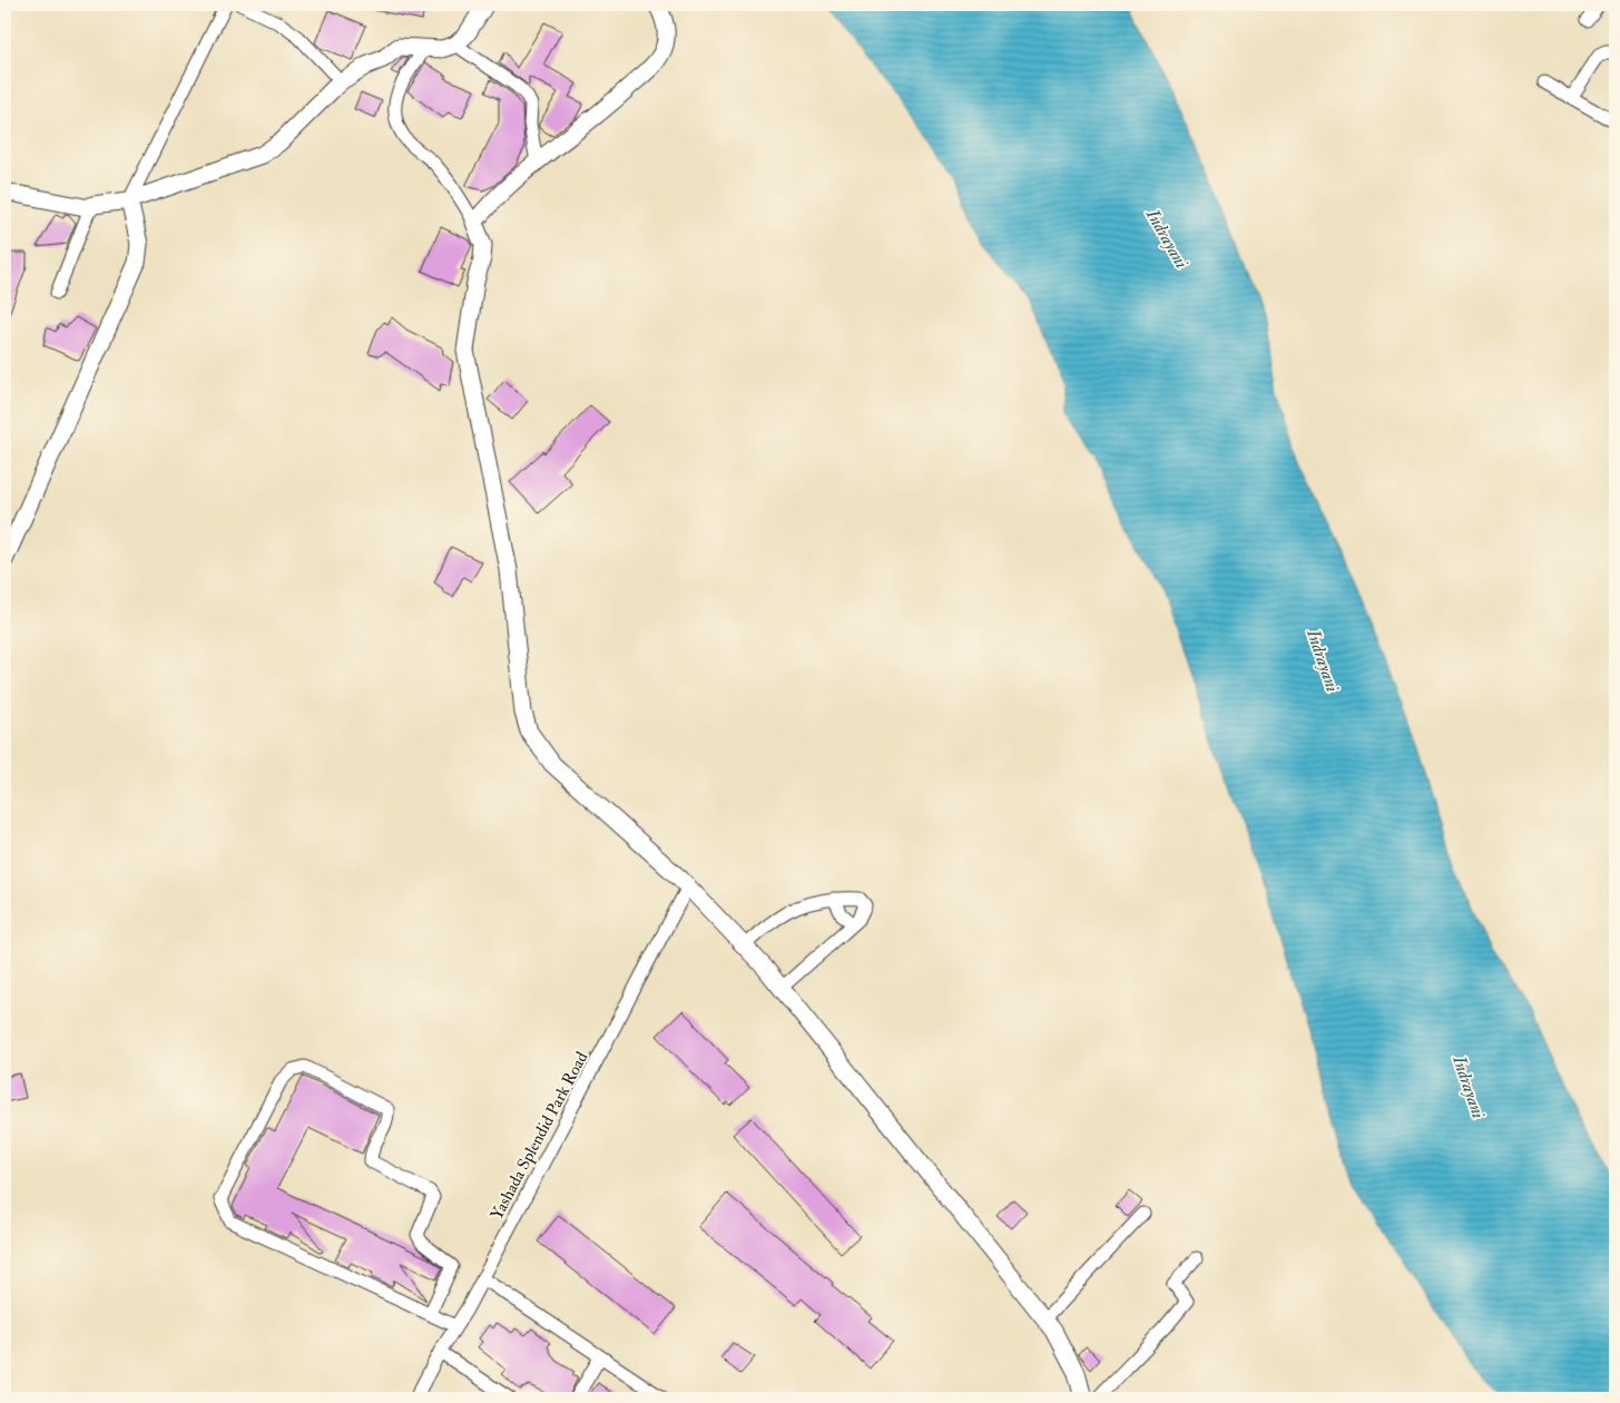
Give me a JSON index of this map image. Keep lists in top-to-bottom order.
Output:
{
  "streets": {
    "street": ["Yashada Splendid Park Road"]
  },
  "water": ["Indrayani"]
}
